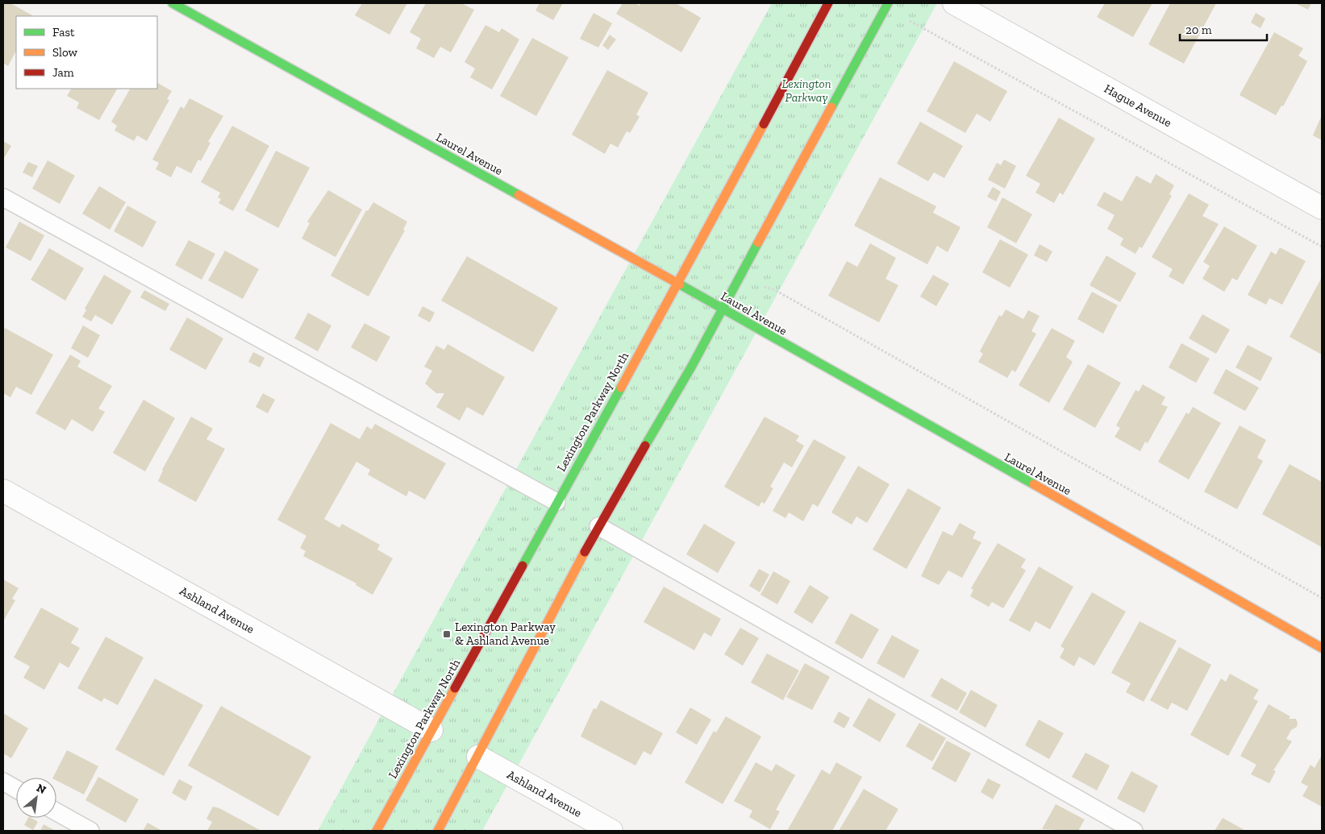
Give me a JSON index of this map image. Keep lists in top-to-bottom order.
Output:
{
  "streets": {
    "main road": ["Laurel Avenue", "Lexington Parkway North"],
    "street": ["Hague Avenue", "Ashland Avenue"]
  },
  "crossings": [
    ["Laurel Avenue", "Lexington Parkway North"],
    ["Lexington Parkway North", "Ashland Avenue"]
  ],
  "parks": ["Lexington Parkway"],
  "places": {
    "transit": ["Lexington Parkway & Ashland Avenue"]
  },
  "legend": ["Fast", "Slow", "Jam"],
  "scale_bar": "20 m",
  "north": "top right"
}
